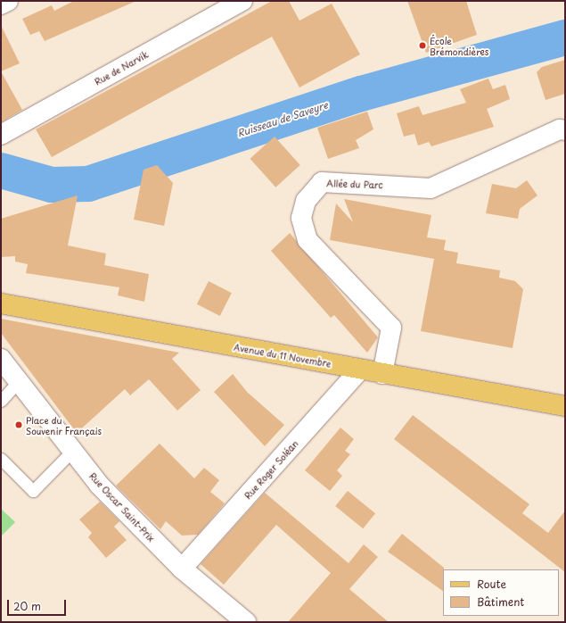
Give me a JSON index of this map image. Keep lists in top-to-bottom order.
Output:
{
  "streets": {
    "main road": ["Avenue du 11 Novembre"],
    "street": [
      "Rue de Narvik",
      "Allée du Parc",
      "Rue Roger Soléan",
      "Rue Oscar Saint-Prix"
    ]
  },
  "crossings": [
    ["Allée du Parc", "Avenue du 11 Novembre"],
    ["Avenue du 11 Novembre", "Rue Roger Soléan"],
    ["Rue Roger Soléan", "Rue Oscar Saint-Prix"]
  ],
  "water": ["Ruisseau de Saveyre"],
  "places": ["École Brémondières", "Place du Souvenir Français"],
  "legend": ["Route", "Bâtiment"],
  "scale_bar": "20 m"
}
